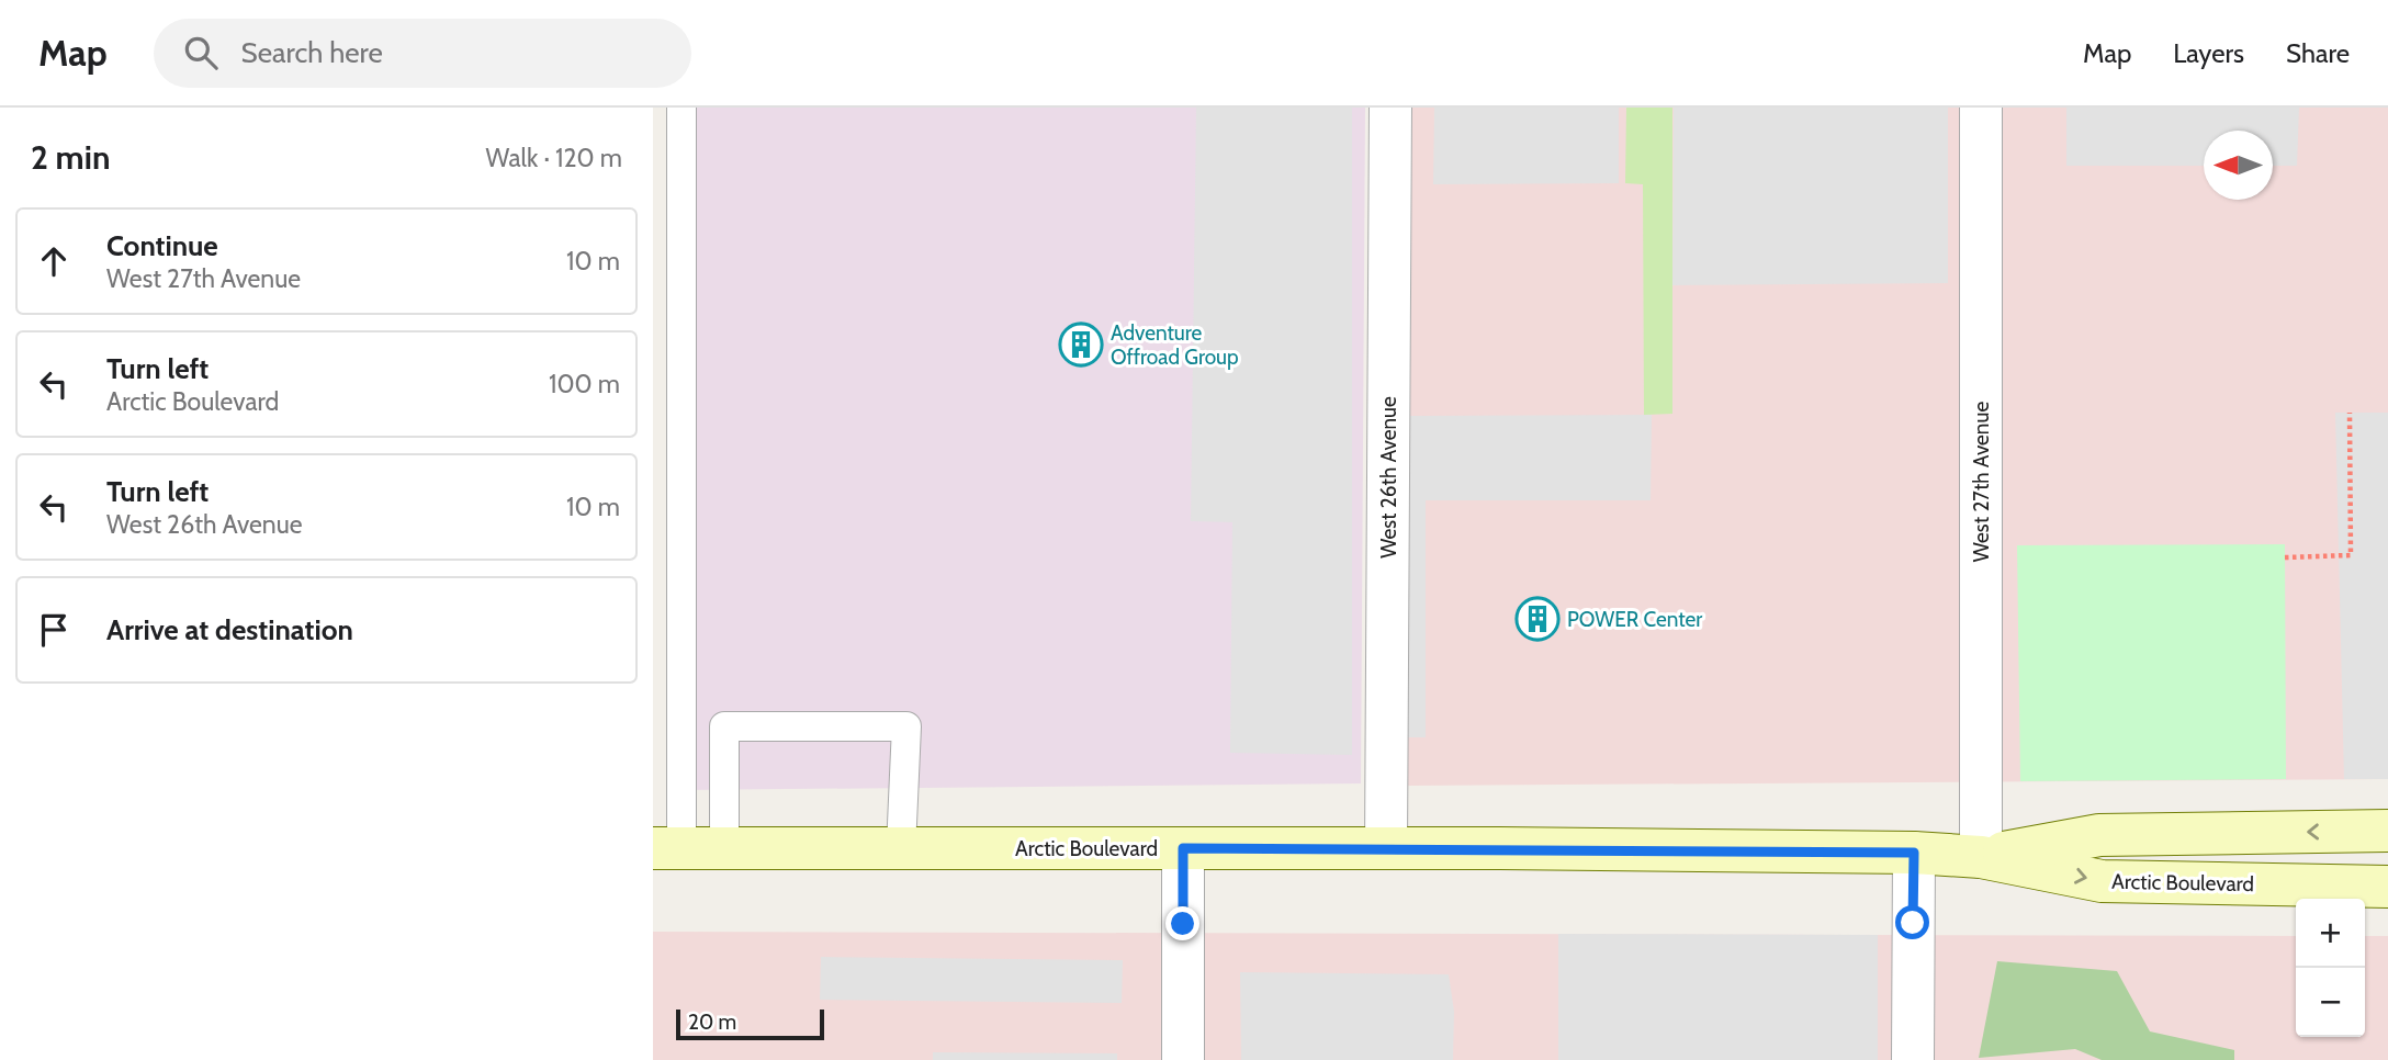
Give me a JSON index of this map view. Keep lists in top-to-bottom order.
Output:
{
  "streets": {
    "main road": ["Arctic Boulevard"],
    "street": ["West 26th Avenue", "West 27th Avenue"]
  },
  "crossings": [
    ["West 26th Avenue", "Arctic Boulevard"],
    ["West 27th Avenue", "Arctic Boulevard"]
  ],
  "places": {
    "building": ["Adventure Offroad Group", "POWER Center"]
  },
  "scale_bar": "20 m",
  "north": "left",
  "page": {
    "header": "Map",
    "search": "Search here",
    "nav": ["Map", "Layers", "Share"],
    "heading": ["2 min", "Walk · 120 m"],
    "list": [
      ["Continue", "West 27th Avenue", "10 m"],
      ["Turn left", "Arctic Boulevard", "100 m"],
      ["Turn left", "West 26th Avenue", "10 m"],
      "Arrive at destination"
    ],
    "map_buttons": ["+", "−"],
    "scale": "20 m"
  }
}
